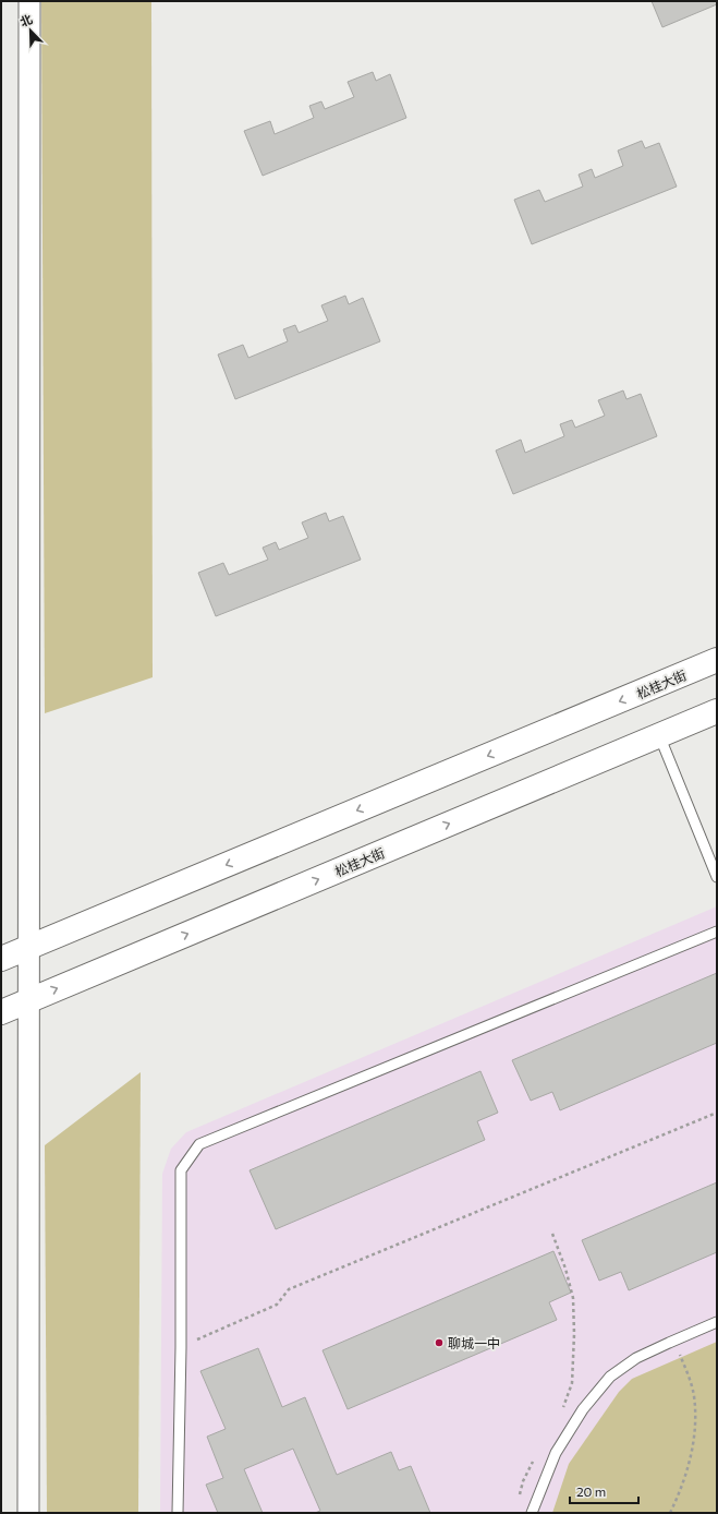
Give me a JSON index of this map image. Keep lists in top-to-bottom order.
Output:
{
  "streets": {
    "main road": ["松桂大街"]
  },
  "places": ["聊城一中"],
  "scale_bar": "20 m",
  "north": "top left"
}
